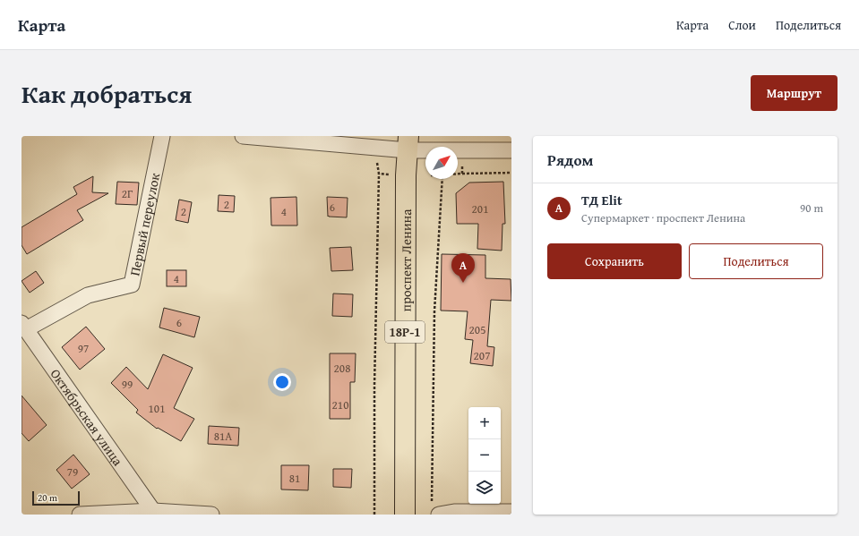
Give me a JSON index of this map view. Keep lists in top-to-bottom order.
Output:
{
  "streets": {
    "main road": ["проспект Ленина", "18Р-1"],
    "street": ["Первый переулок", "Октябрьская улица"]
  },
  "crossings": [
    ["Первый переулок", "Октябрьская улица"]
  ],
  "house_numbers": [
    "2Г",
    "2",
    "6",
    "201",
    "2",
    "4",
    "4",
    "6",
    "205",
    "97",
    "207",
    "208",
    "99",
    "210",
    "101",
    "81А",
    "79",
    "81"
  ],
  "scale_bar": "20 m",
  "north": "top right",
  "page": {
    "header": "Карта",
    "nav": ["Карта", "Слои", "Поделиться"],
    "title": "Как добраться",
    "buttons": [
      "Маршрут",
      ["Сохранить", "Поделиться"]
    ],
    "heading": "Рядом",
    "list": [
      {
        "mark": "A",
        "name": "ТД Elit",
        "note": "Супермаркет · проспект Ленина",
        "value": "90 m"
      }
    ],
    "pins": "A",
    "map_buttons": ["+", "−"],
    "scale": "20 m"
  }
}
